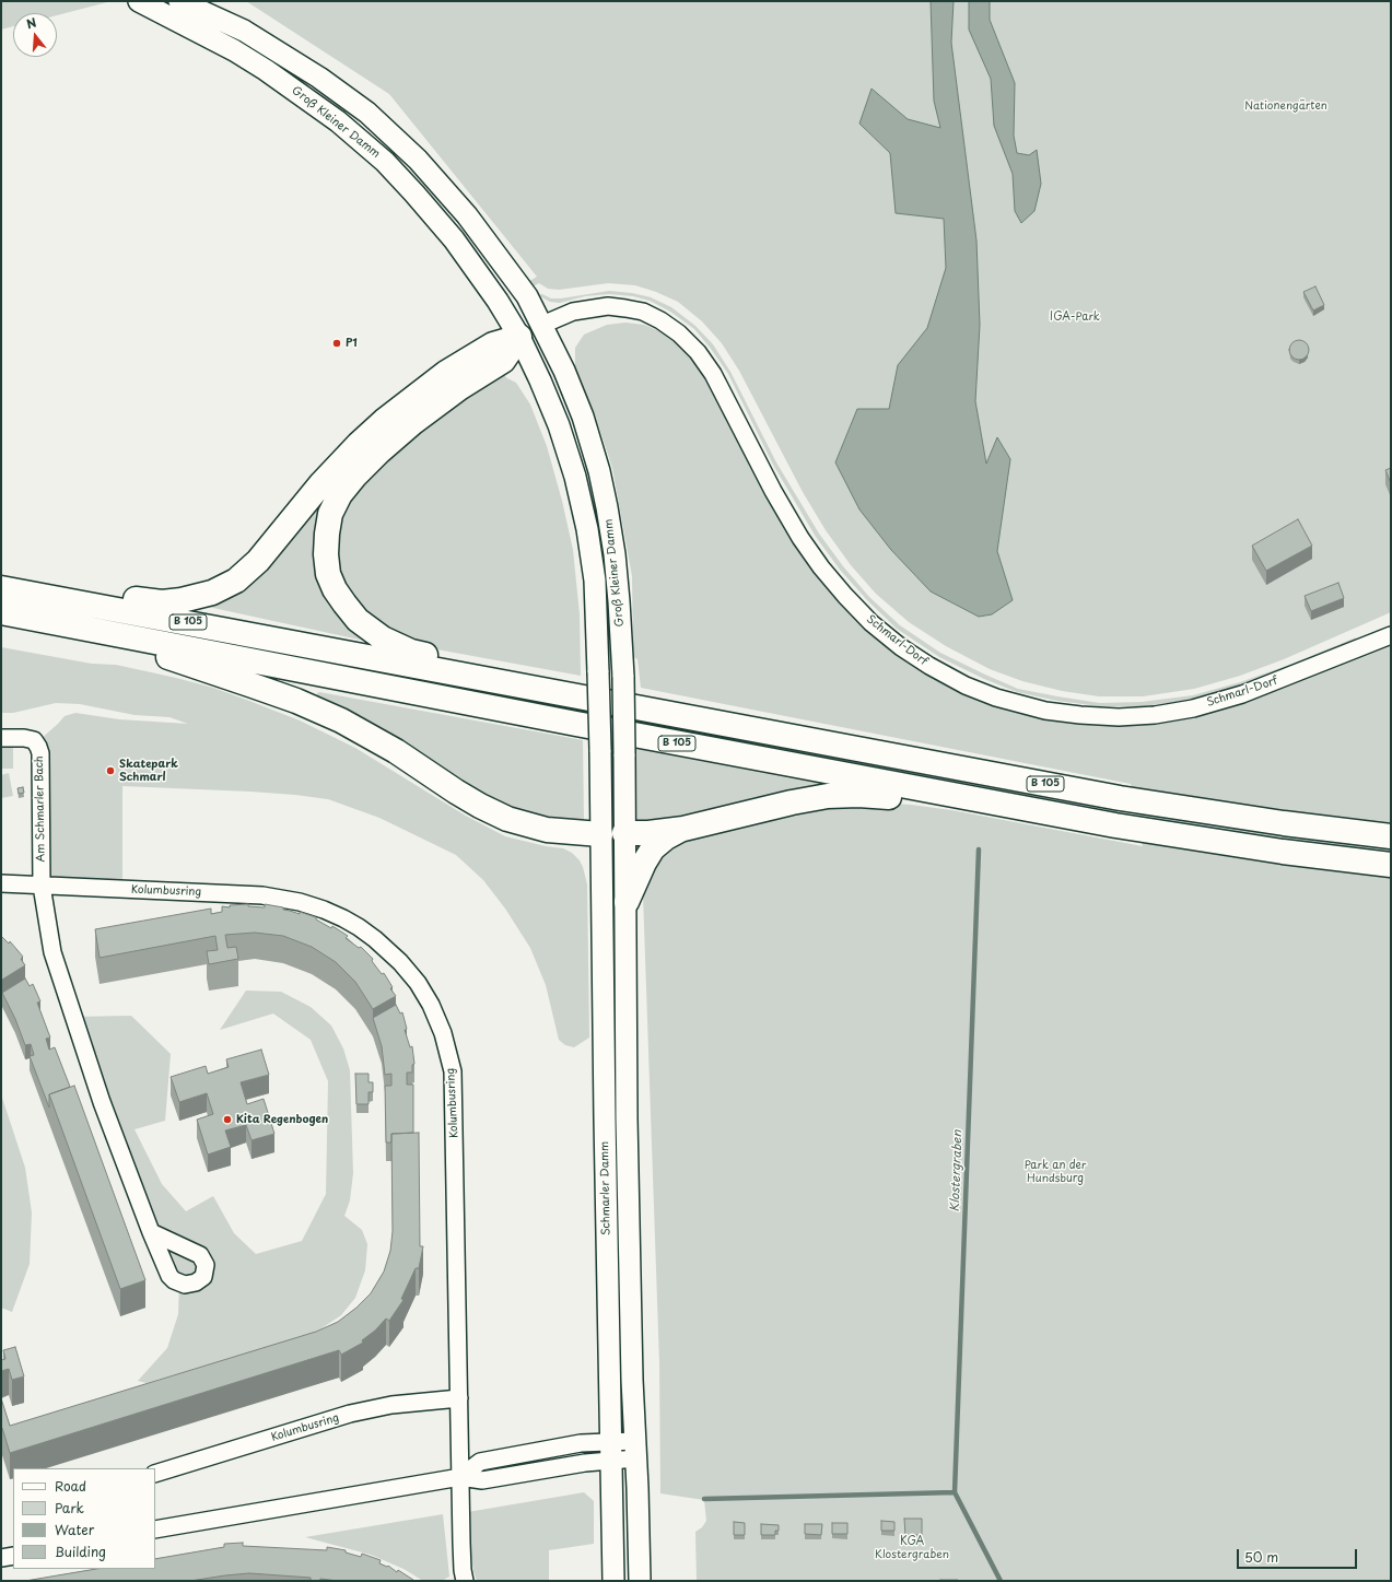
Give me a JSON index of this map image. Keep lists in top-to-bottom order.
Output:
{
  "streets": {
    "highway": ["B 105"],
    "street": [
      "Groß Kleiner Damm",
      "Schmarl-Dorf",
      "Am Schmarler Bach",
      "Kolumbusring",
      "Schmarler Damm"
    ]
  },
  "crossings": [
    ["Groß Kleiner Damm", "Schmarl-Dorf"],
    ["Groß Kleiner Damm", "Schmarler Damm"],
    ["Am Schmarler Bach", "Kolumbusring"]
  ],
  "water": ["Klostergraben"],
  "parks": [
    "Nationengärten",
    "IGA-Park",
    "Park an der Hundsburg",
    "KGA Klostergraben"
  ],
  "places": ["P1", "Skatepark Schmarl", "Kita Regenbogen"],
  "legend": [
    "Road",
    "Park",
    "Water",
    "Building"
  ],
  "scale_bar": "50 m",
  "north": "top"
}
